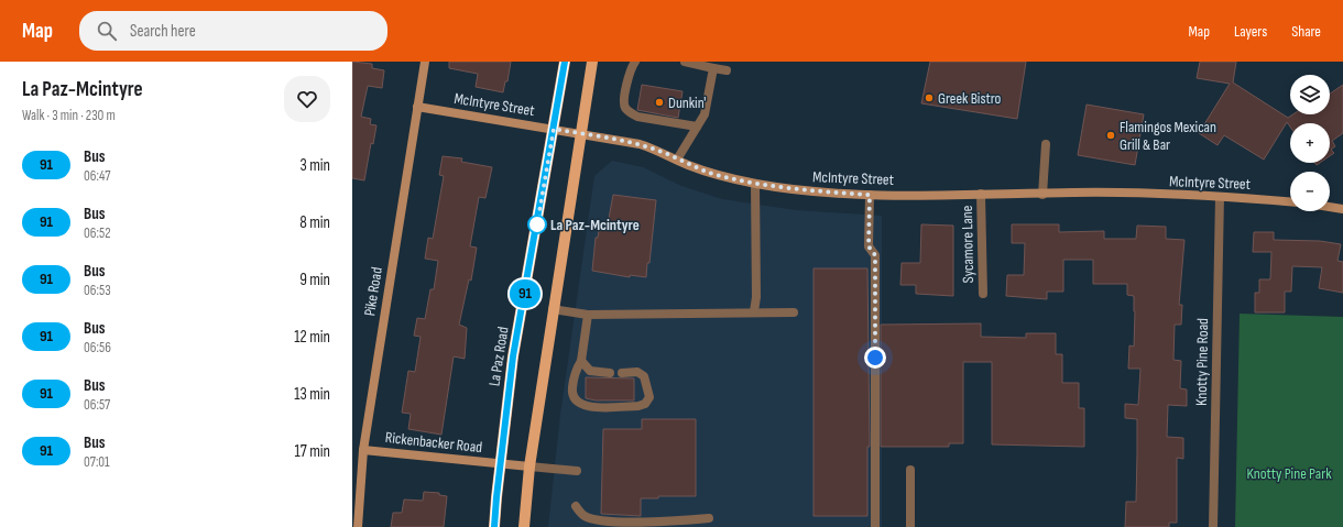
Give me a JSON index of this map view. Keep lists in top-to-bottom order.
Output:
{
  "streets": {
    "main road": ["La Paz Road"],
    "street": [
      "McIntyre Street",
      "Sycamore Lane",
      "Pike Road",
      "Knotty Pine Road",
      "Rickenbacker Road"
    ]
  },
  "crossings": [
    ["McIntyre Street", "Sycamore Lane"],
    ["McIntyre Street", "Pike Road"],
    ["McIntyre Street", "La Paz Road"],
    ["McIntyre Street", "Knotty Pine Road"],
    ["Pike Road", "Rickenbacker Road"],
    ["La Paz Road", "Rickenbacker Road"]
  ],
  "parks": ["Knotty Pine Park"],
  "places": [
    "Greek Bistro",
    "Dunkin'",
    "Flamingos Mexican Grill & Bar",
    "La Paz-Mcintyre"
  ],
  "lines": ["bus line 91"],
  "page": {
    "header": "Map",
    "search": "Search here",
    "nav": ["Map", "Layers", "Share"],
    "heading": ["La Paz-Mcintyre", "Walk · 3 min · 230 m"],
    "on_map": "91",
    "map_buttons": ["+", "−"],
    "list": [
      {
        "mark": "91",
        "name": "Bus",
        "note": "06:47",
        "value": "3 min"
      },
      {
        "mark": "91",
        "name": "Bus",
        "note": "06:52",
        "value": "8 min"
      },
      {
        "mark": "91",
        "name": "Bus",
        "note": "06:53",
        "value": "9 min"
      },
      {
        "mark": "91",
        "name": "Bus",
        "note": "06:56",
        "value": "12 min"
      },
      {
        "mark": "91",
        "name": "Bus",
        "note": "06:57",
        "value": "13 min"
      },
      {
        "mark": "91",
        "name": "Bus",
        "note": "07:01",
        "value": "17 min"
      }
    ]
  }
}
